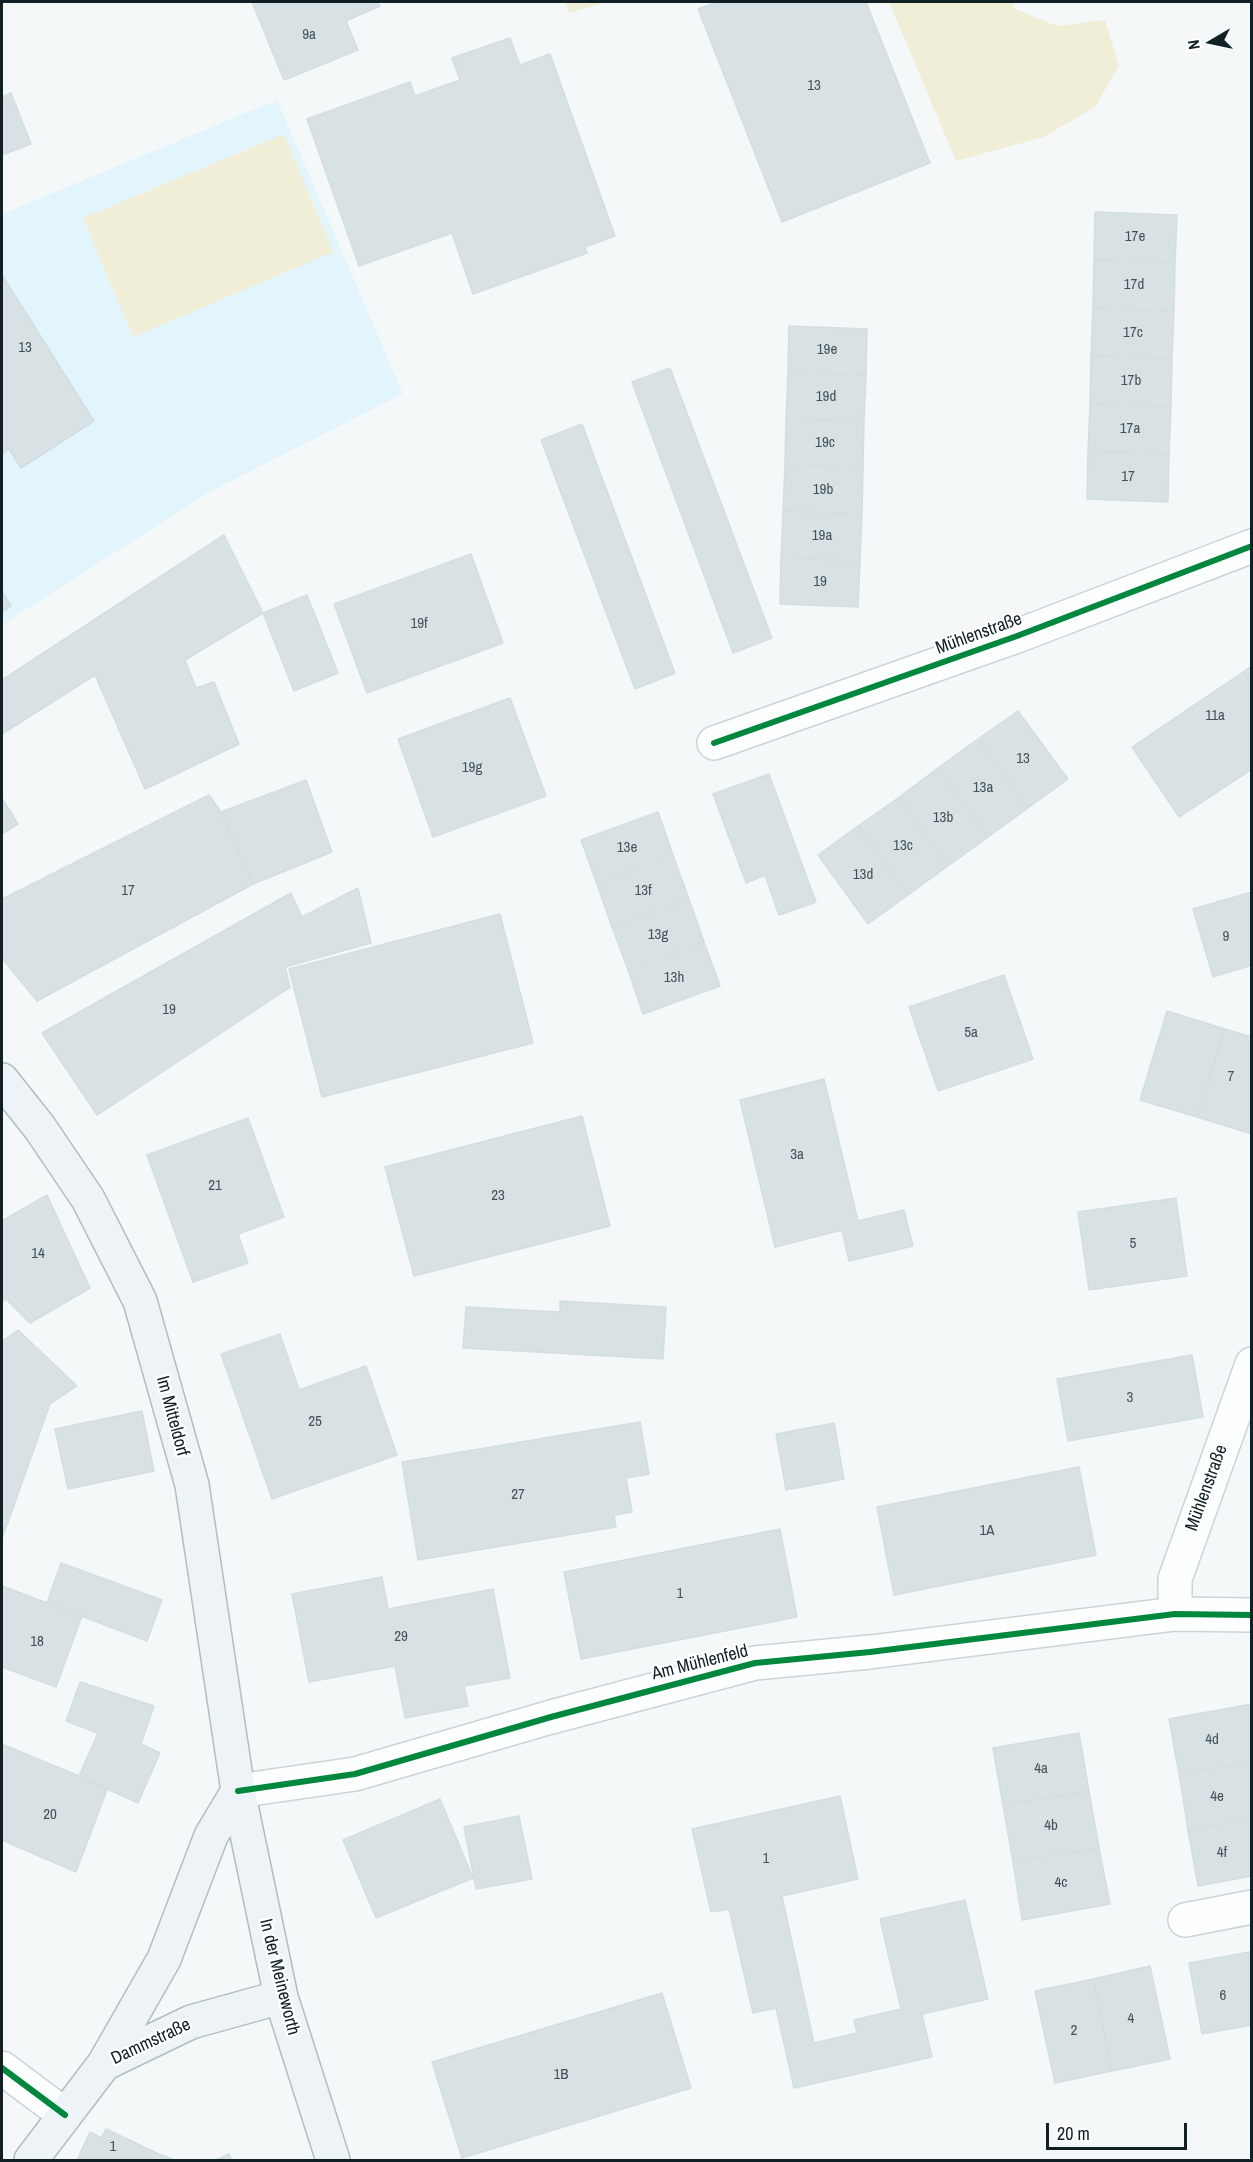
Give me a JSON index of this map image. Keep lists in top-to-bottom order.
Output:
{
  "streets": {
    "main road": ["Im Mitteldorf", "In der Meineworth", "Dammstraße"],
    "street": ["Mühlenstraße", "Am Mühlenfeld"]
  },
  "crossings": [
    ["Mühlenstraße", "Am Mühlenfeld"],
    ["Im Mitteldorf", "Am Mühlenfeld"],
    ["Im Mitteldorf", "In der Meineworth"],
    ["Am Mühlenfeld", "In der Meineworth"],
    ["In der Meineworth", "Dammstraße"]
  ],
  "house_numbers": [
    "9a",
    "13",
    "17e",
    "17d",
    "17c",
    "13",
    "19e",
    "17b",
    "19d",
    "17a",
    "19c",
    "17",
    "19b",
    "19a",
    "19",
    "19f",
    "11a",
    "13",
    "19g",
    "13a",
    "13b",
    "13c",
    "13e",
    "13d",
    "17",
    "13f",
    "13g",
    "9",
    "13h",
    "19",
    "5a",
    "7",
    "3a",
    "21",
    "23",
    "5",
    "14",
    "3",
    "25",
    "27",
    "1A",
    "1",
    "29",
    "18",
    "4d",
    "4a",
    "4e",
    "20",
    "4b",
    "4f",
    "1",
    "4c",
    "6",
    "4",
    "2",
    "1B",
    "1"
  ],
  "scale_bar": "20 m",
  "north": "left"
}
